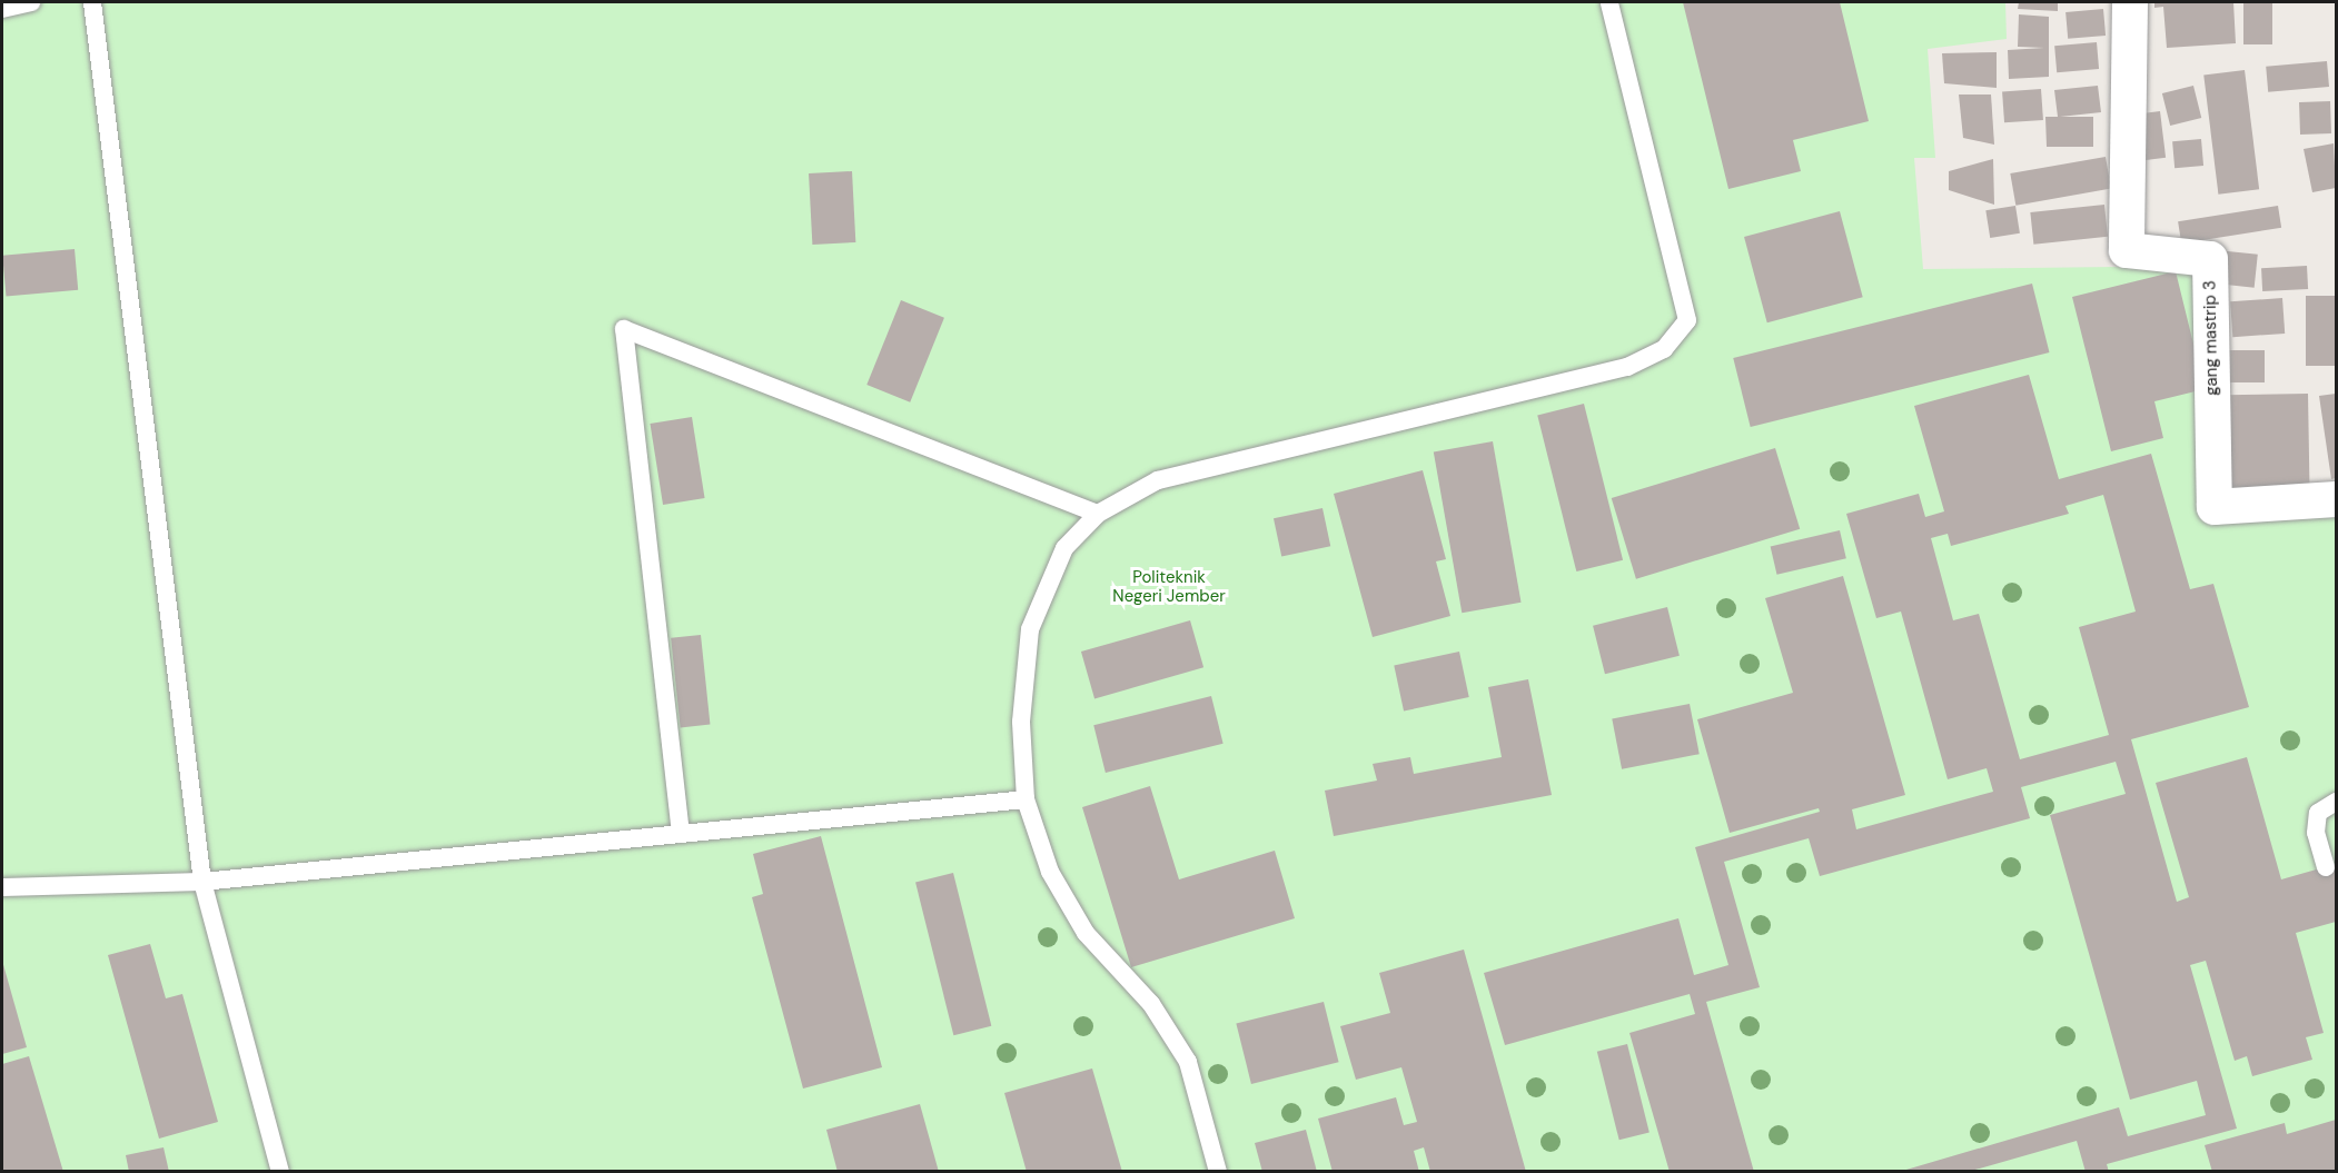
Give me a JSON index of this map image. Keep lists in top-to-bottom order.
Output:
{
  "streets": {
    "street": ["gang mastrip 3"]
  },
  "parks": ["Politeknik Negeri Jember"]
}
